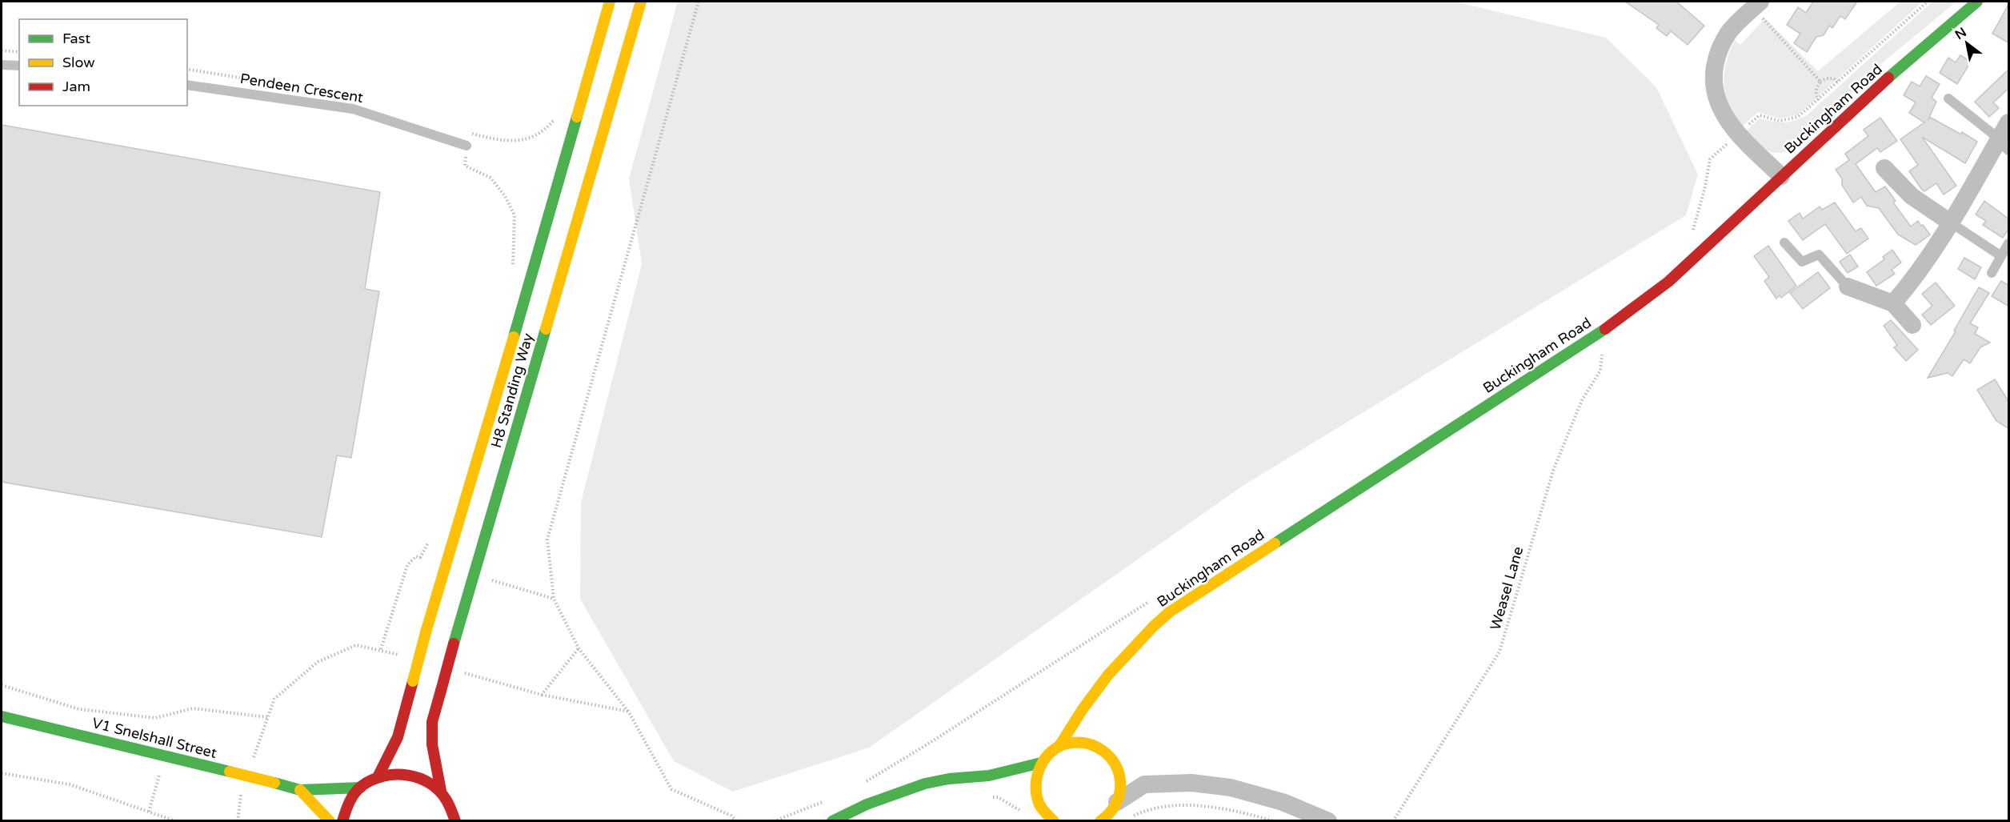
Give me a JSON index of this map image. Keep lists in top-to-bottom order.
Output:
{
  "streets": {
    "main road": ["Buckingham Road", "H8 Standing Way", "V1 Snelshall Street"],
    "lane": ["Pendeen Crescent"],
    "path": ["Weasel Lane"]
  },
  "legend": ["Fast", "Slow", "Jam"],
  "north": "top left"
}
